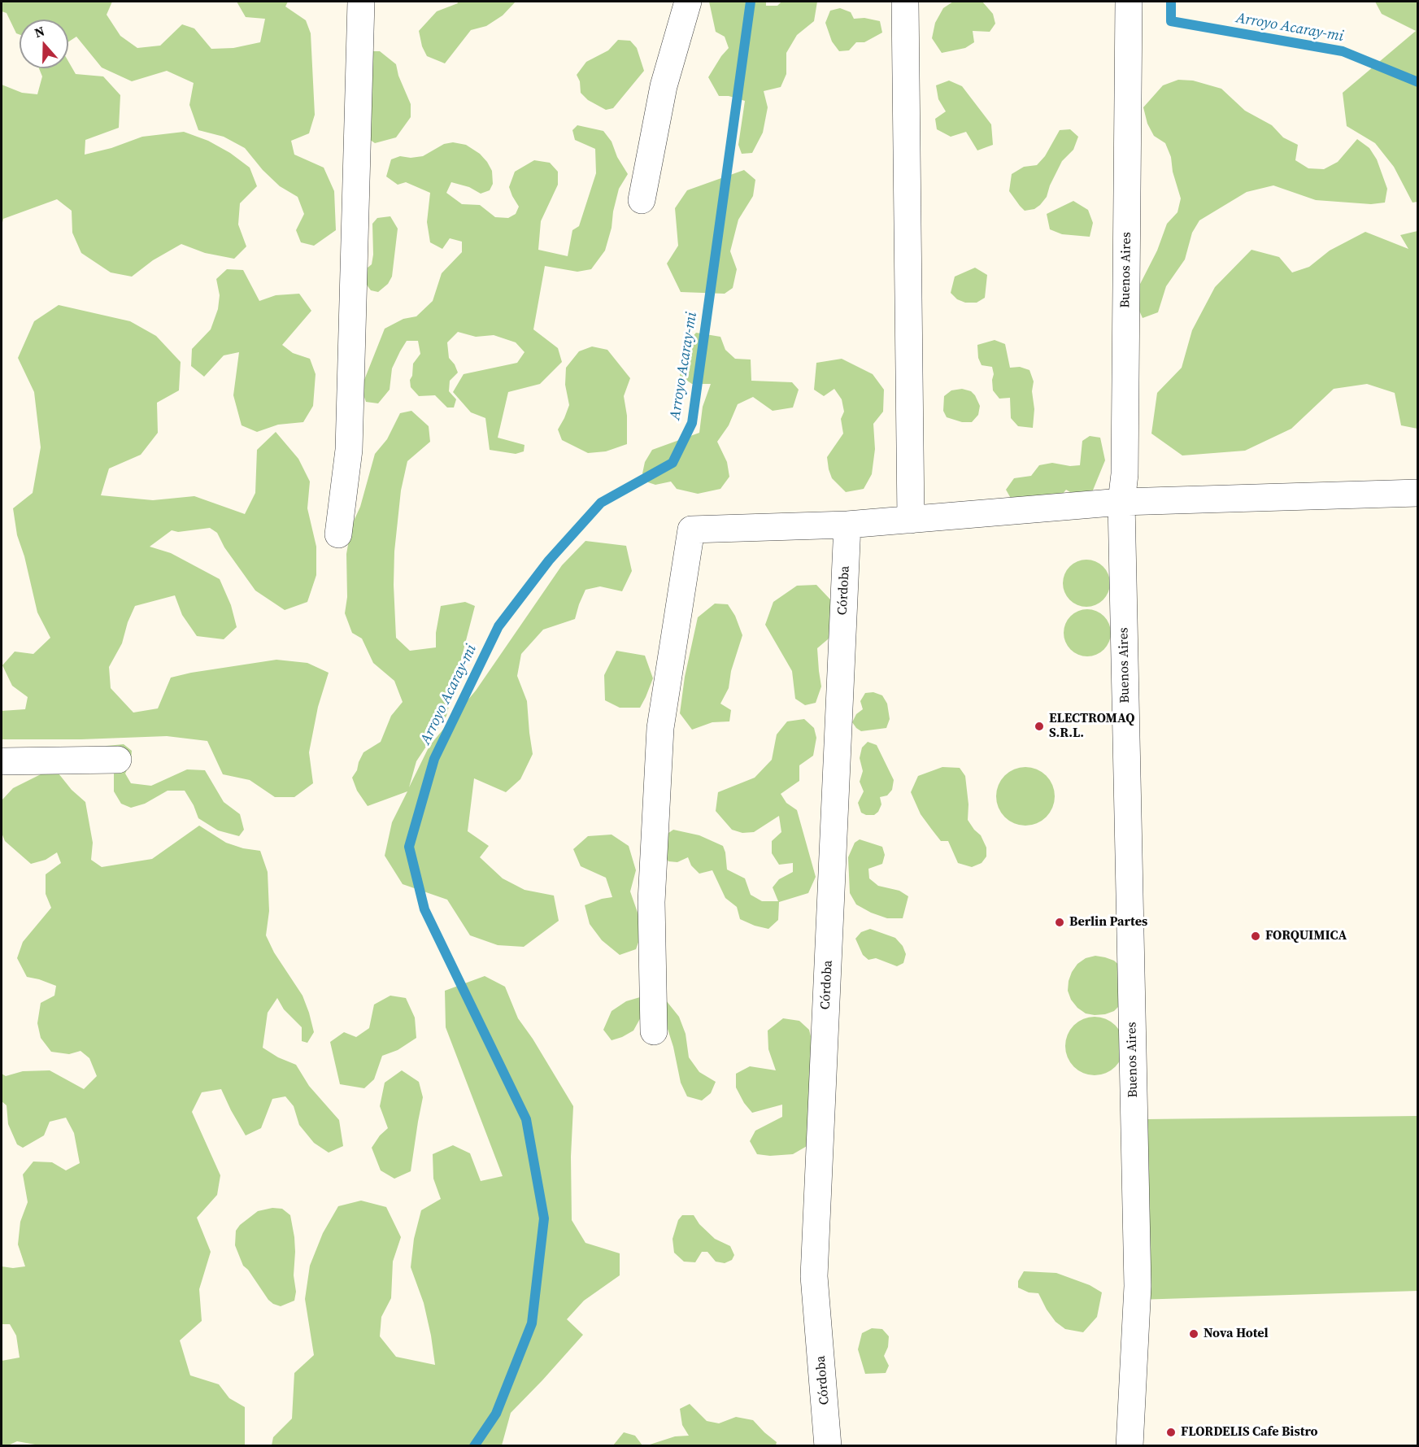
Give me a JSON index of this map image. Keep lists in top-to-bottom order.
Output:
{
  "streets": {
    "street": ["Buenos Aires", "Córdoba"]
  },
  "water": ["Arroyo Acaray-mi"],
  "places": [
    "ELECTROMAQ S.R.L.",
    "Berlin Partes",
    "FORQUIMICA",
    "Nova Hotel",
    "FLORDELIS Cafe Bistro"
  ],
  "north": "top"
}
